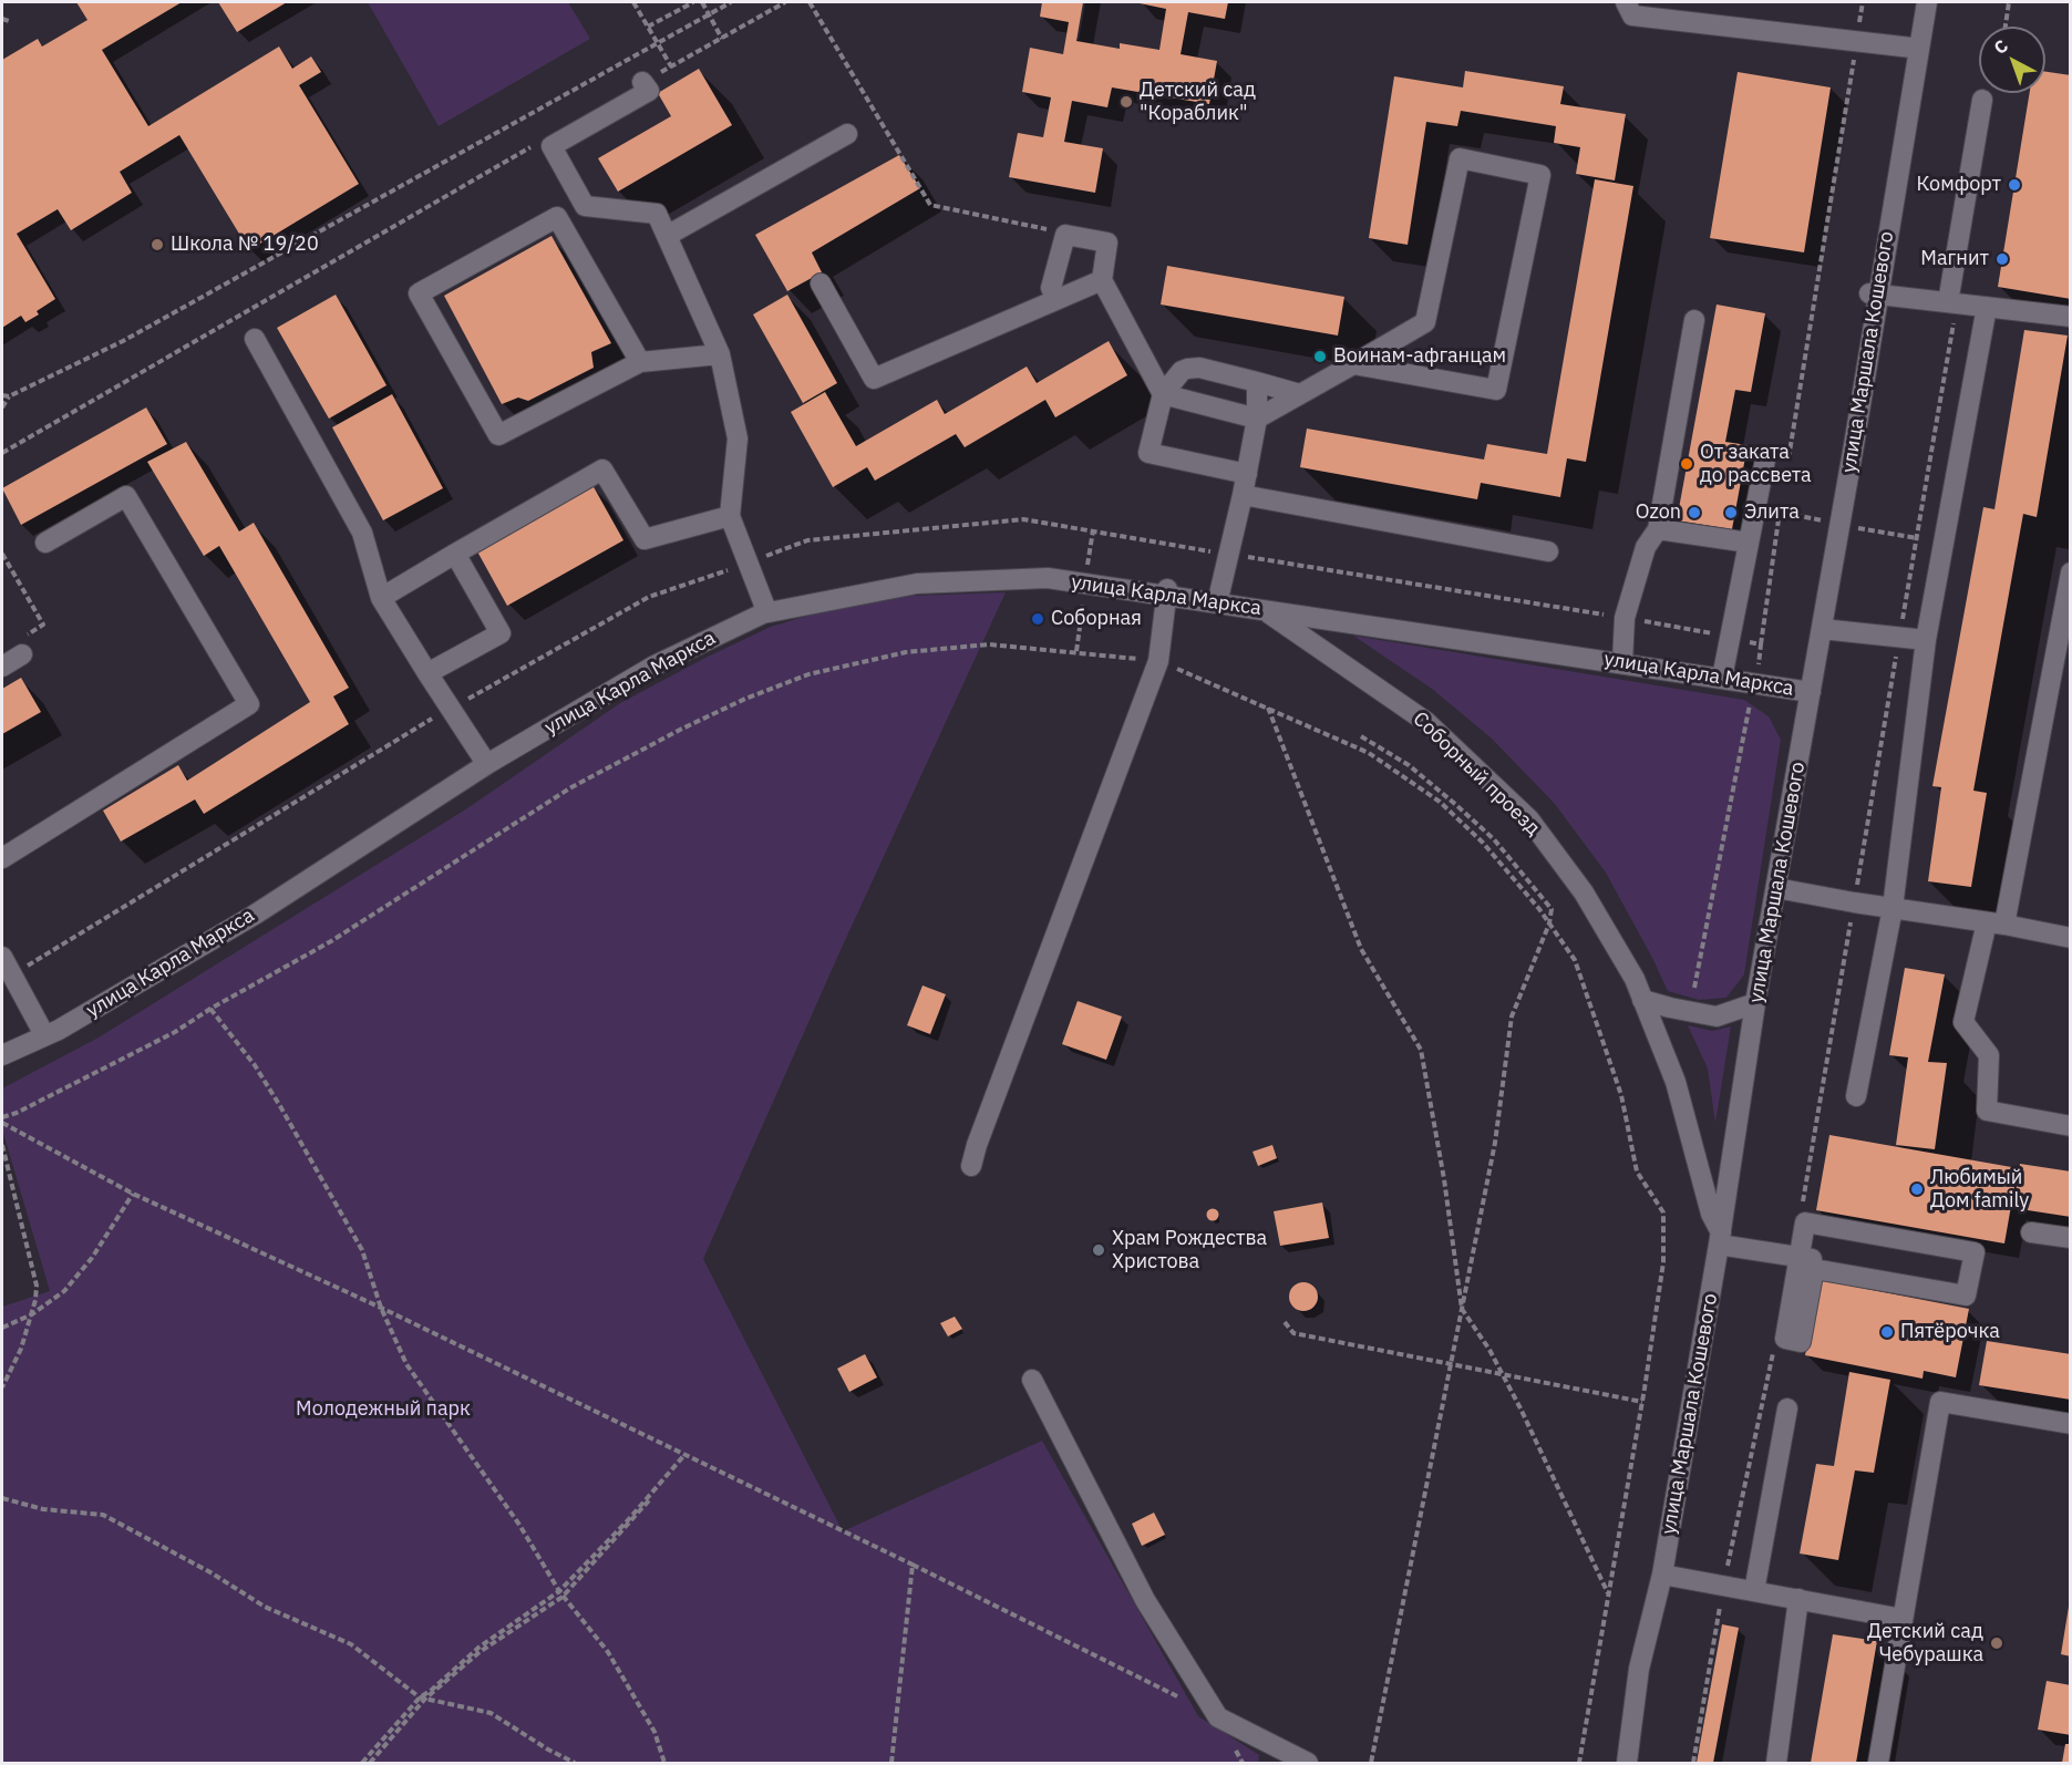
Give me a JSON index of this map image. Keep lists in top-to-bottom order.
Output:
{
  "streets": {
    "street": ["улица Маршала Кошевого", "улица Карла Маркса", "Соборный проезд"]
  },
  "crossings": [
    ["улица Маршала Кошевого", "улица Карла Маркса"],
    ["улица Карла Маркса", "Соборный проезд"]
  ],
  "parks": ["Молодежный парк"],
  "places": [
    "Детский сад \"Кораблик\"",
    "Комфорт",
    "Школа № 19/20",
    "Магнит",
    "Воинам-афганцам",
    "От заката до рассвета",
    "Ozon",
    "Элита",
    "Соборная",
    "Любимый Дом family",
    "Храм Рождества Христова",
    "Пятёрочка",
    "Детский сад Чебурашка"
  ],
  "north": "top left"
}
